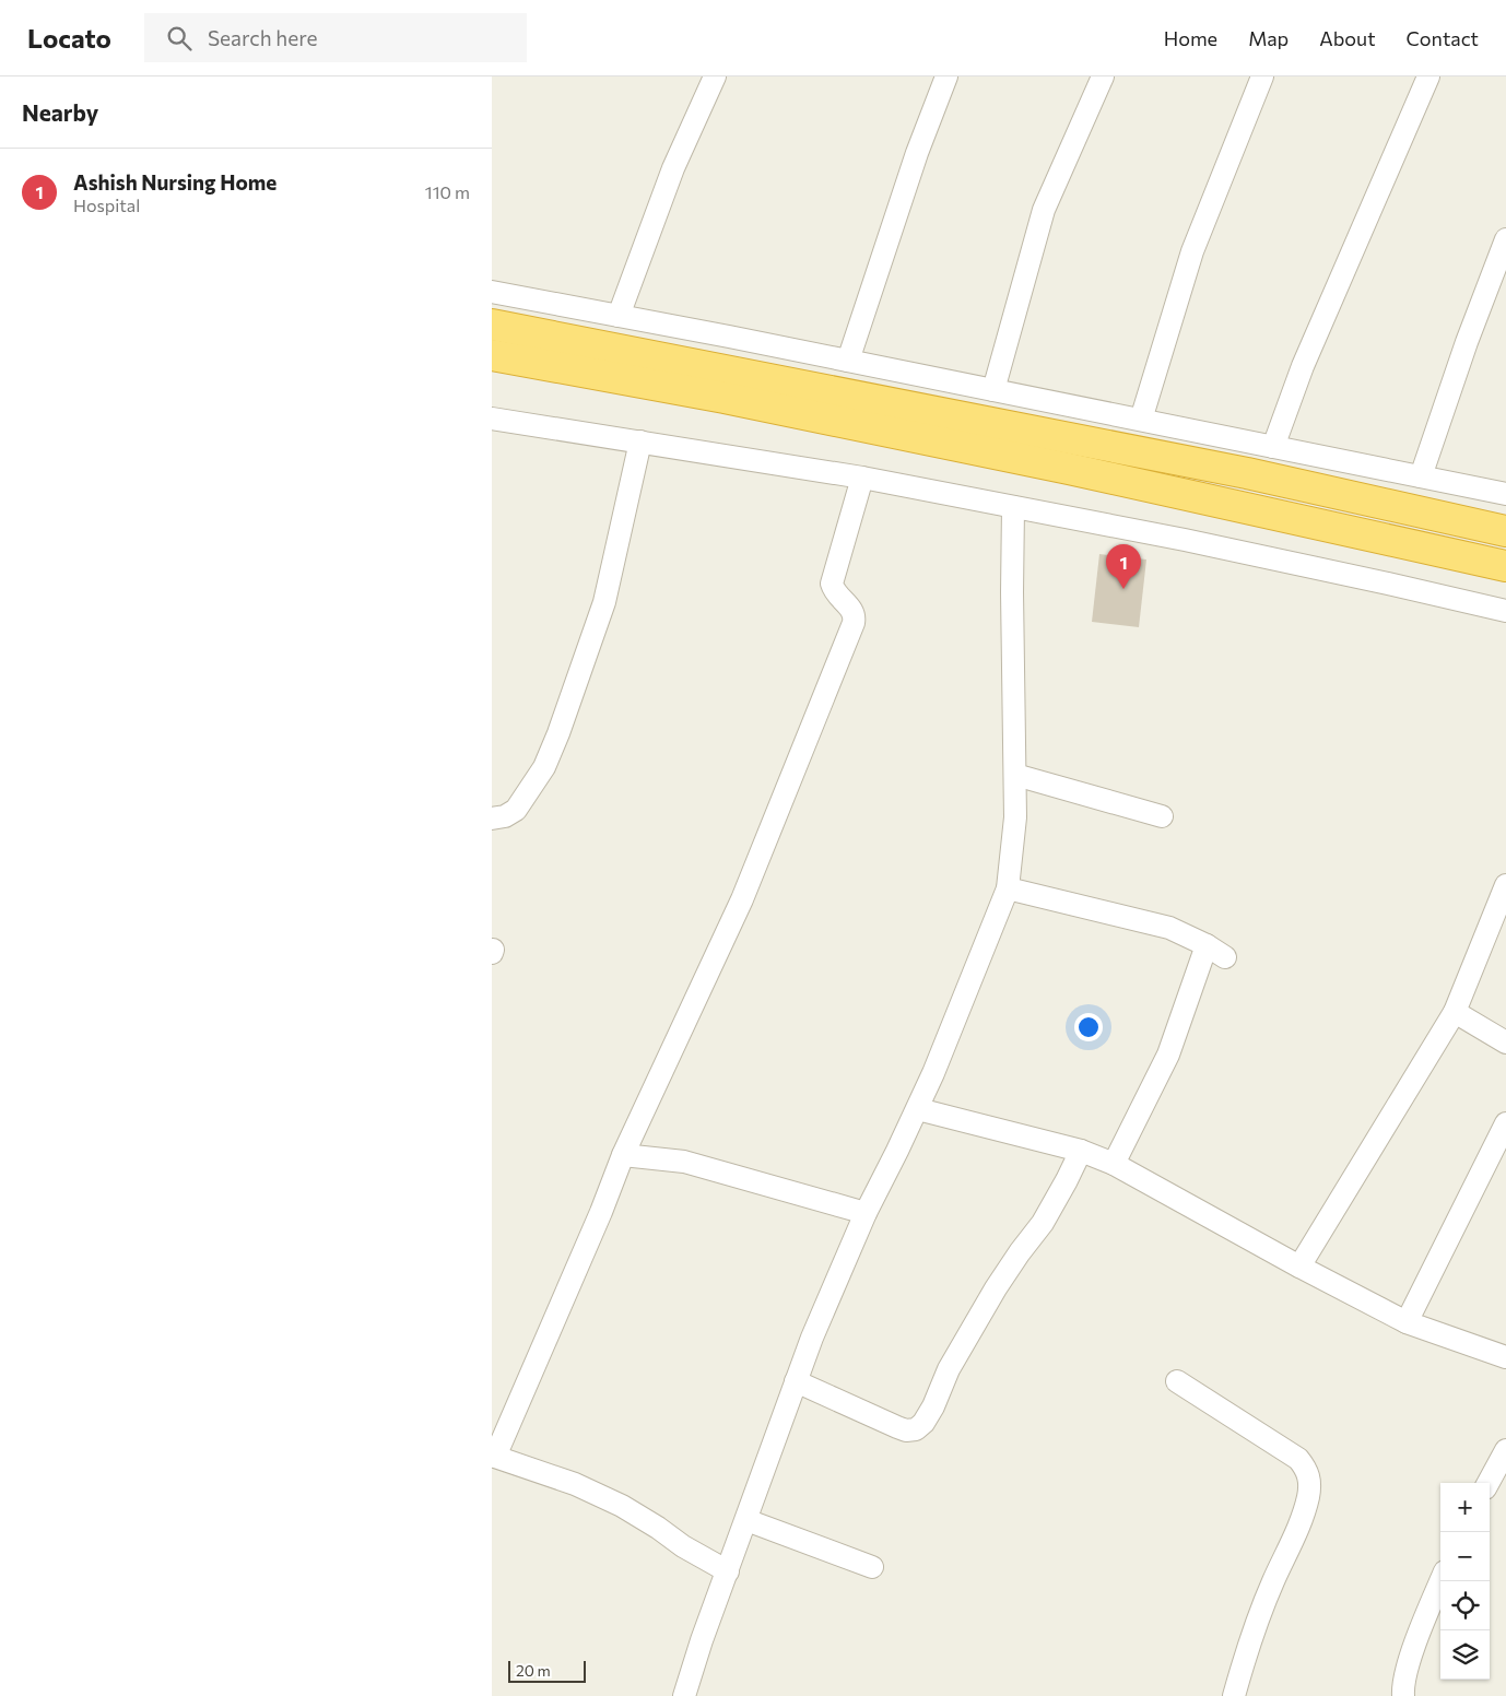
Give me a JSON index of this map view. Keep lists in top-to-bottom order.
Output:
{
  "scale_bar": "20 m",
  "page": {
    "header": "Locato",
    "search": "Search here",
    "nav": [
      "Home",
      "Map",
      "About",
      "Contact"
    ],
    "heading": "Nearby",
    "list": [
      {
        "mark": "1",
        "name": "Ashish Nursing Home",
        "note": "Hospital",
        "value": "110 m"
      }
    ],
    "pins": "1",
    "map_buttons": ["+", "−"],
    "scale": "20 m"
  }
}
